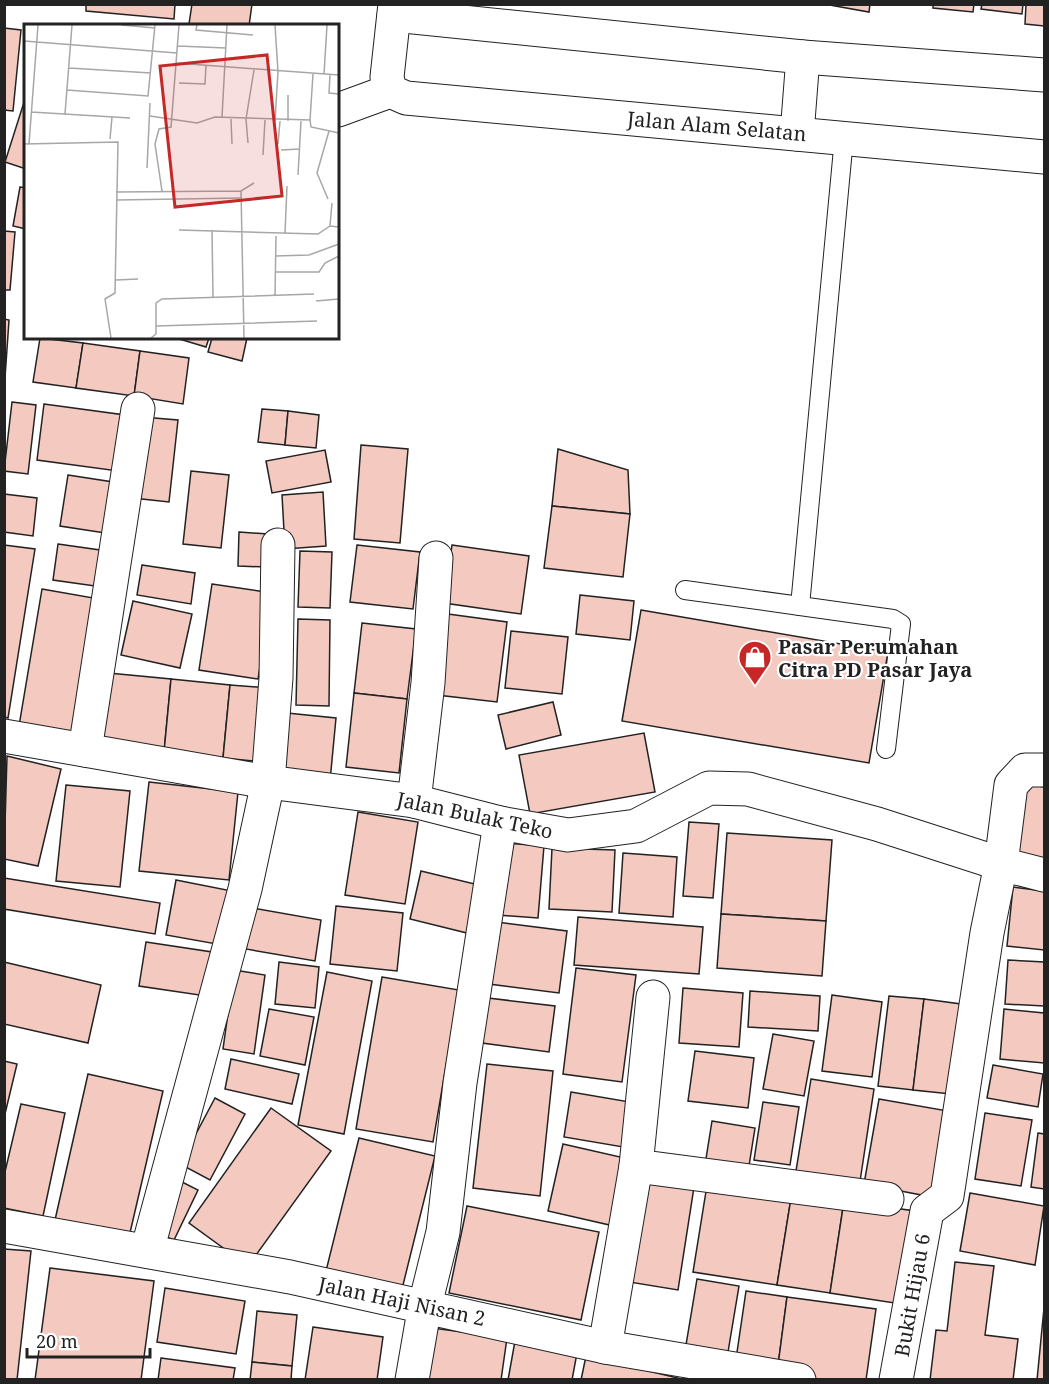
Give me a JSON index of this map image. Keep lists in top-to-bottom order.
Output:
{
  "streets": {
    "street": [
      "Jalan Alam Selatan",
      "Jalan Bulak Teko",
      "Bukit Hijau 6",
      "Jalan Haji Nisan 2"
    ]
  },
  "crossings": [
    ["Jalan Bulak Teko", "Bukit Hijau 6"]
  ],
  "places": {
    "shop": ["Pasar Perumahan Citra PD Pasar Jaya"]
  },
  "scale_bar": "20 m"
}
